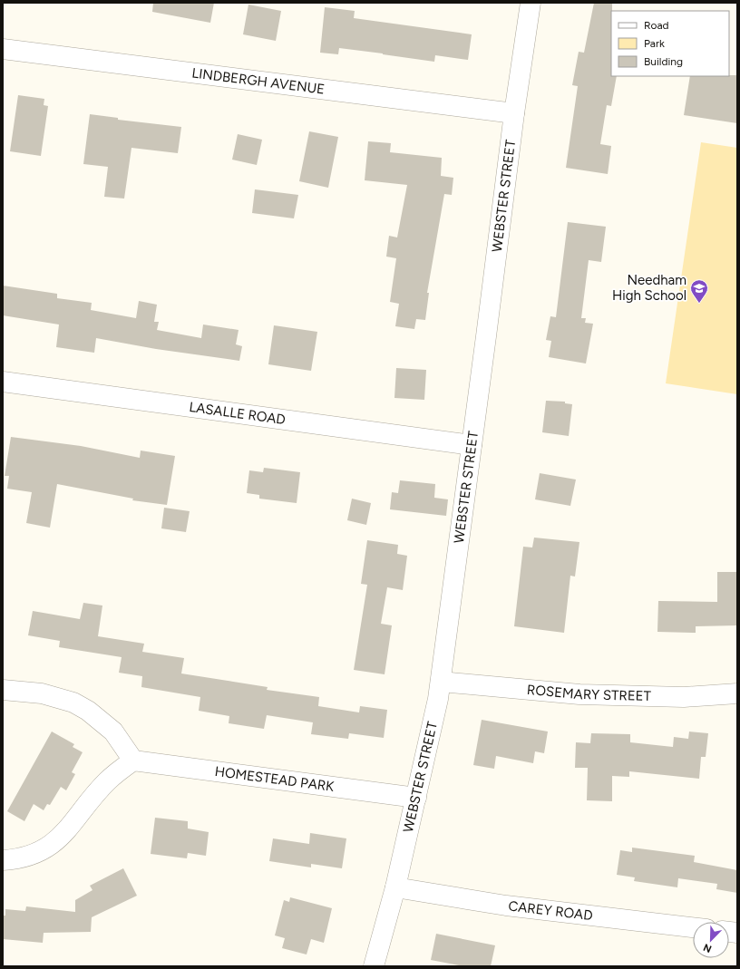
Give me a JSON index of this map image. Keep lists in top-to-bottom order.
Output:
{
  "streets": {
    "street": [
      "LINDBERGH AVENUE",
      "WEBSTER STREET",
      "LASALLE ROAD",
      "ROSEMARY STREET",
      "HOMESTEAD PARK",
      "CAREY ROAD"
    ]
  },
  "crossings": [
    ["LINDBERGH AVENUE", "WEBSTER STREET"],
    ["WEBSTER STREET", "LASALLE ROAD"],
    ["WEBSTER STREET", "ROSEMARY STREET"],
    ["WEBSTER STREET", "HOMESTEAD PARK"],
    ["WEBSTER STREET", "CAREY ROAD"]
  ],
  "places": {
    "school or university": ["Needham High School"]
  },
  "legend": ["Road", "Park", "Building"],
  "north": "bottom left"
}
